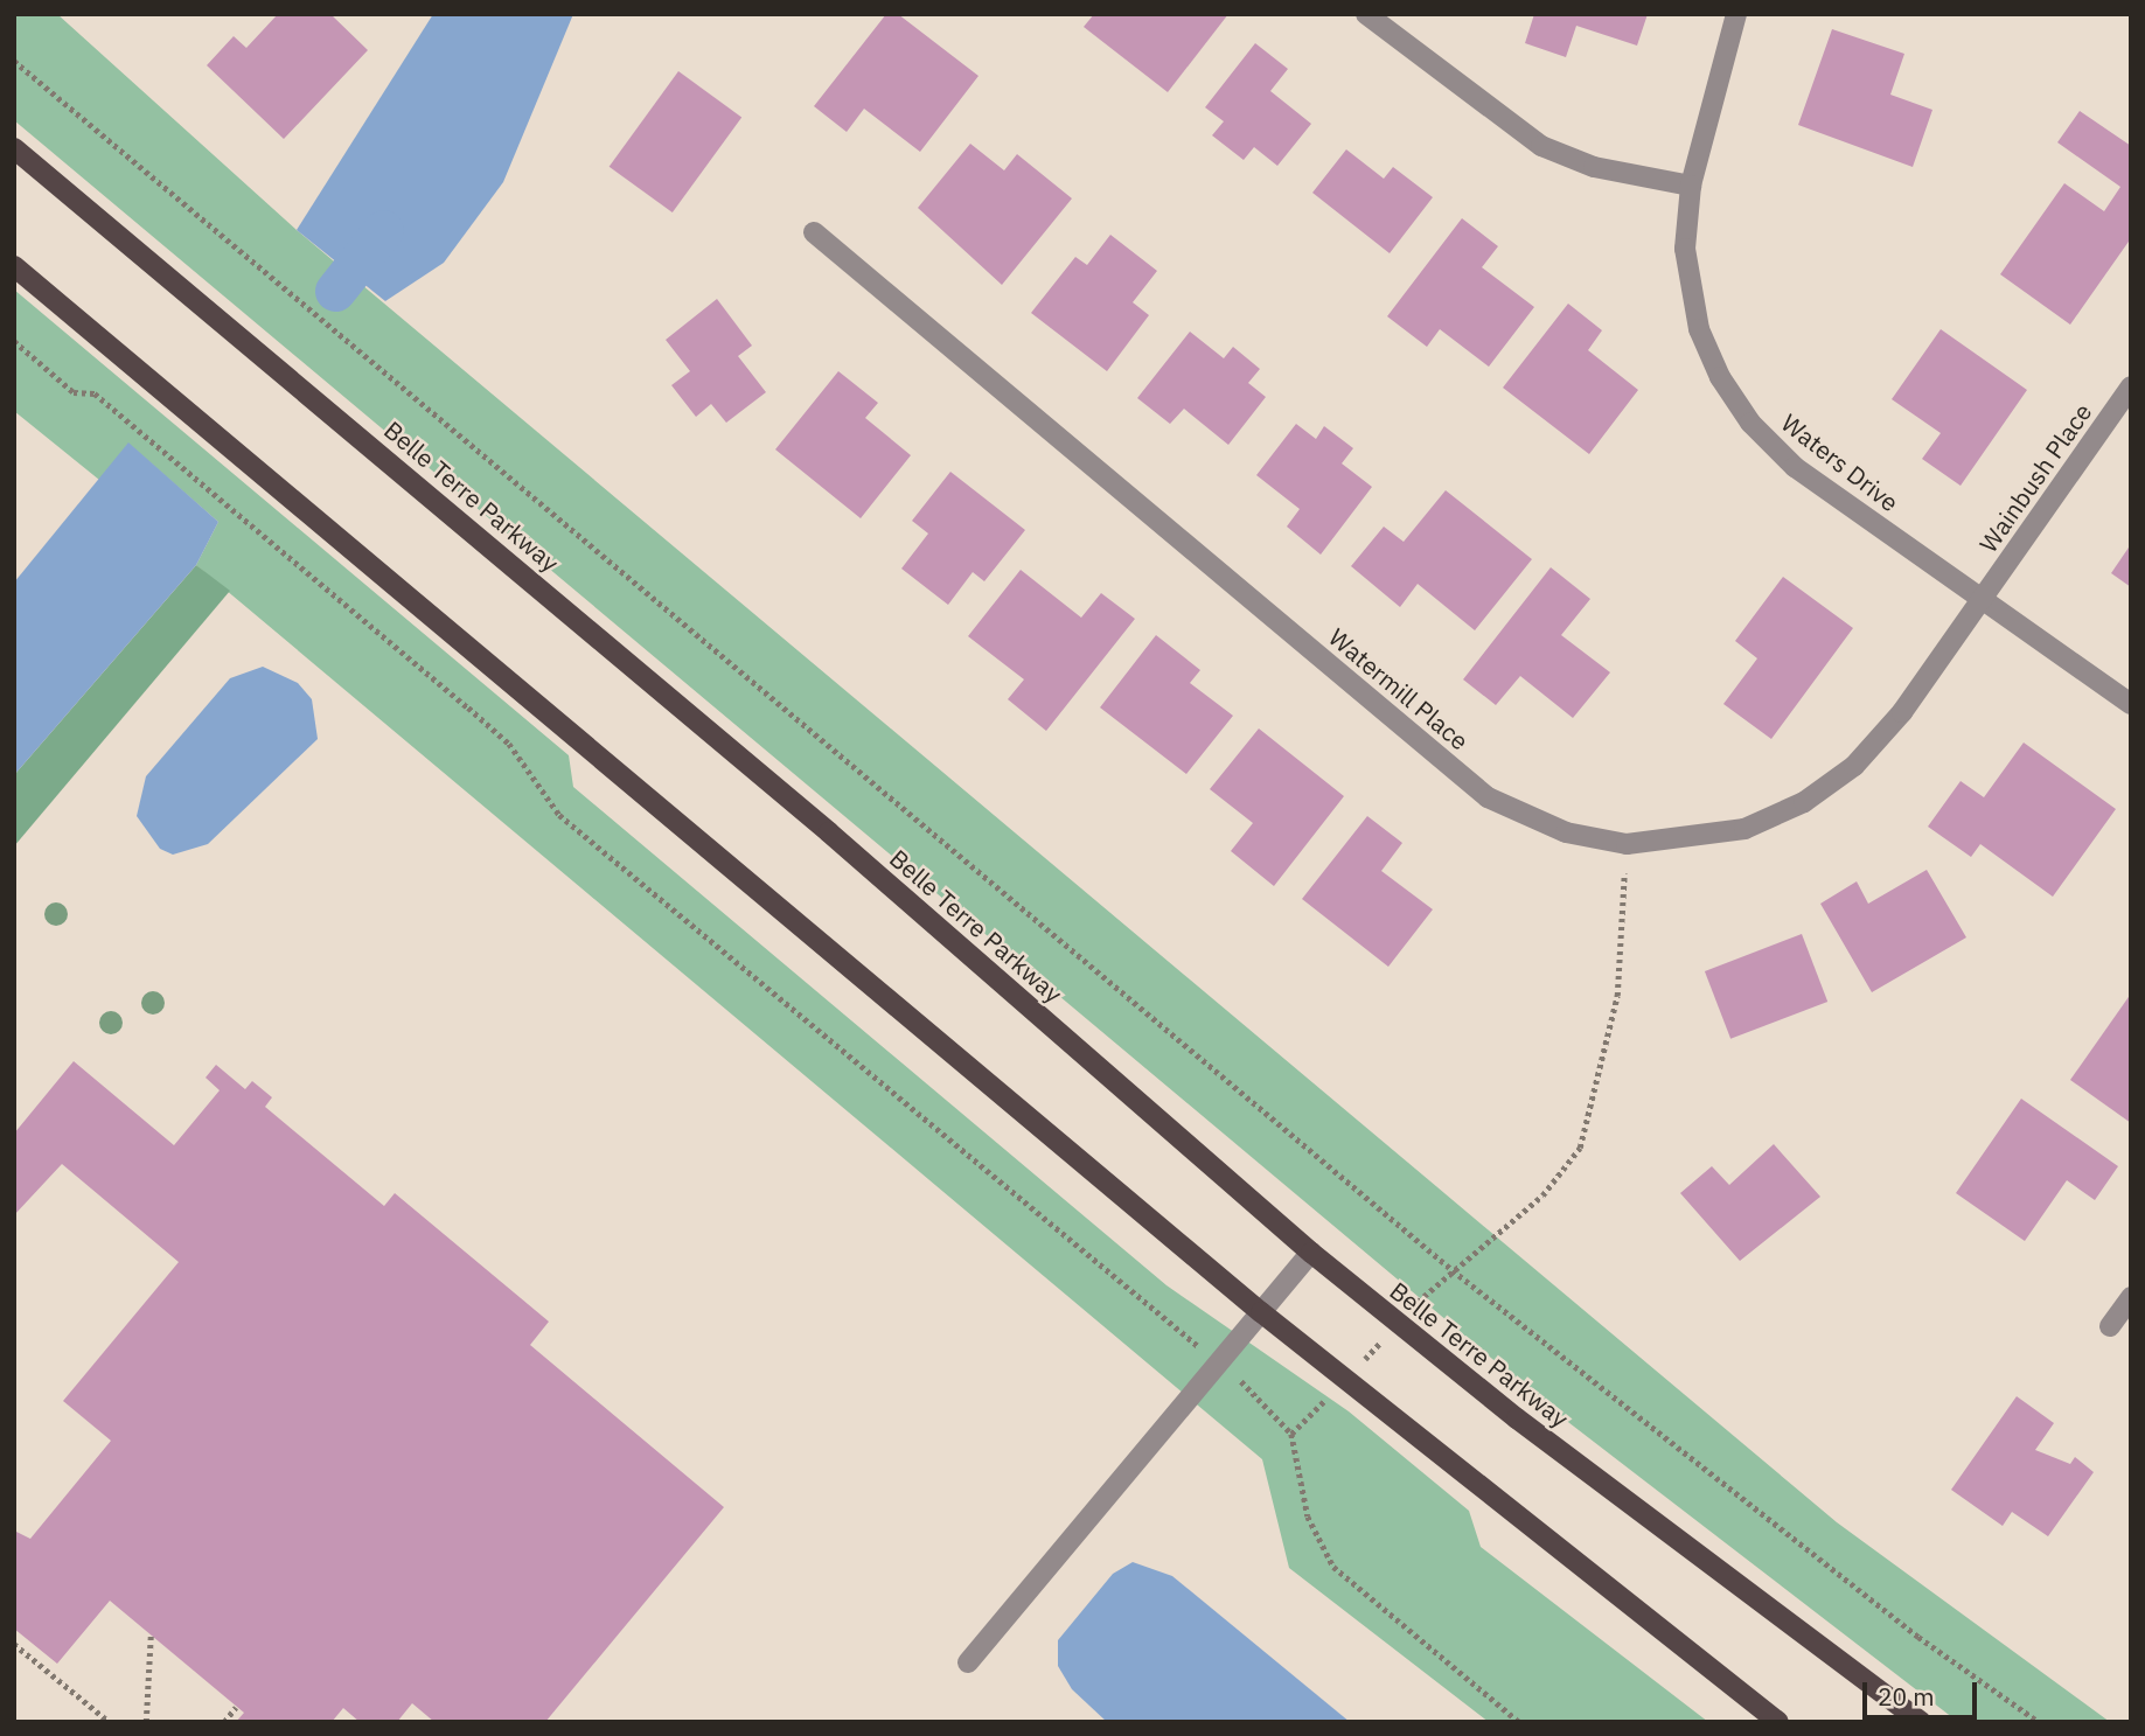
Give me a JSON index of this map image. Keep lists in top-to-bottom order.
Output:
{
  "streets": {
    "main road": ["Belle Terre Parkway"],
    "street": ["Waters Drive", "Wainbush Place", "Watermill Place"]
  },
  "crossings": [
    ["Waters Drive", "Wainbush Place"],
    ["Waters Drive", "Watermill Place"],
    ["Wainbush Place", "Watermill Place"]
  ],
  "scale_bar": "20 m"
}
